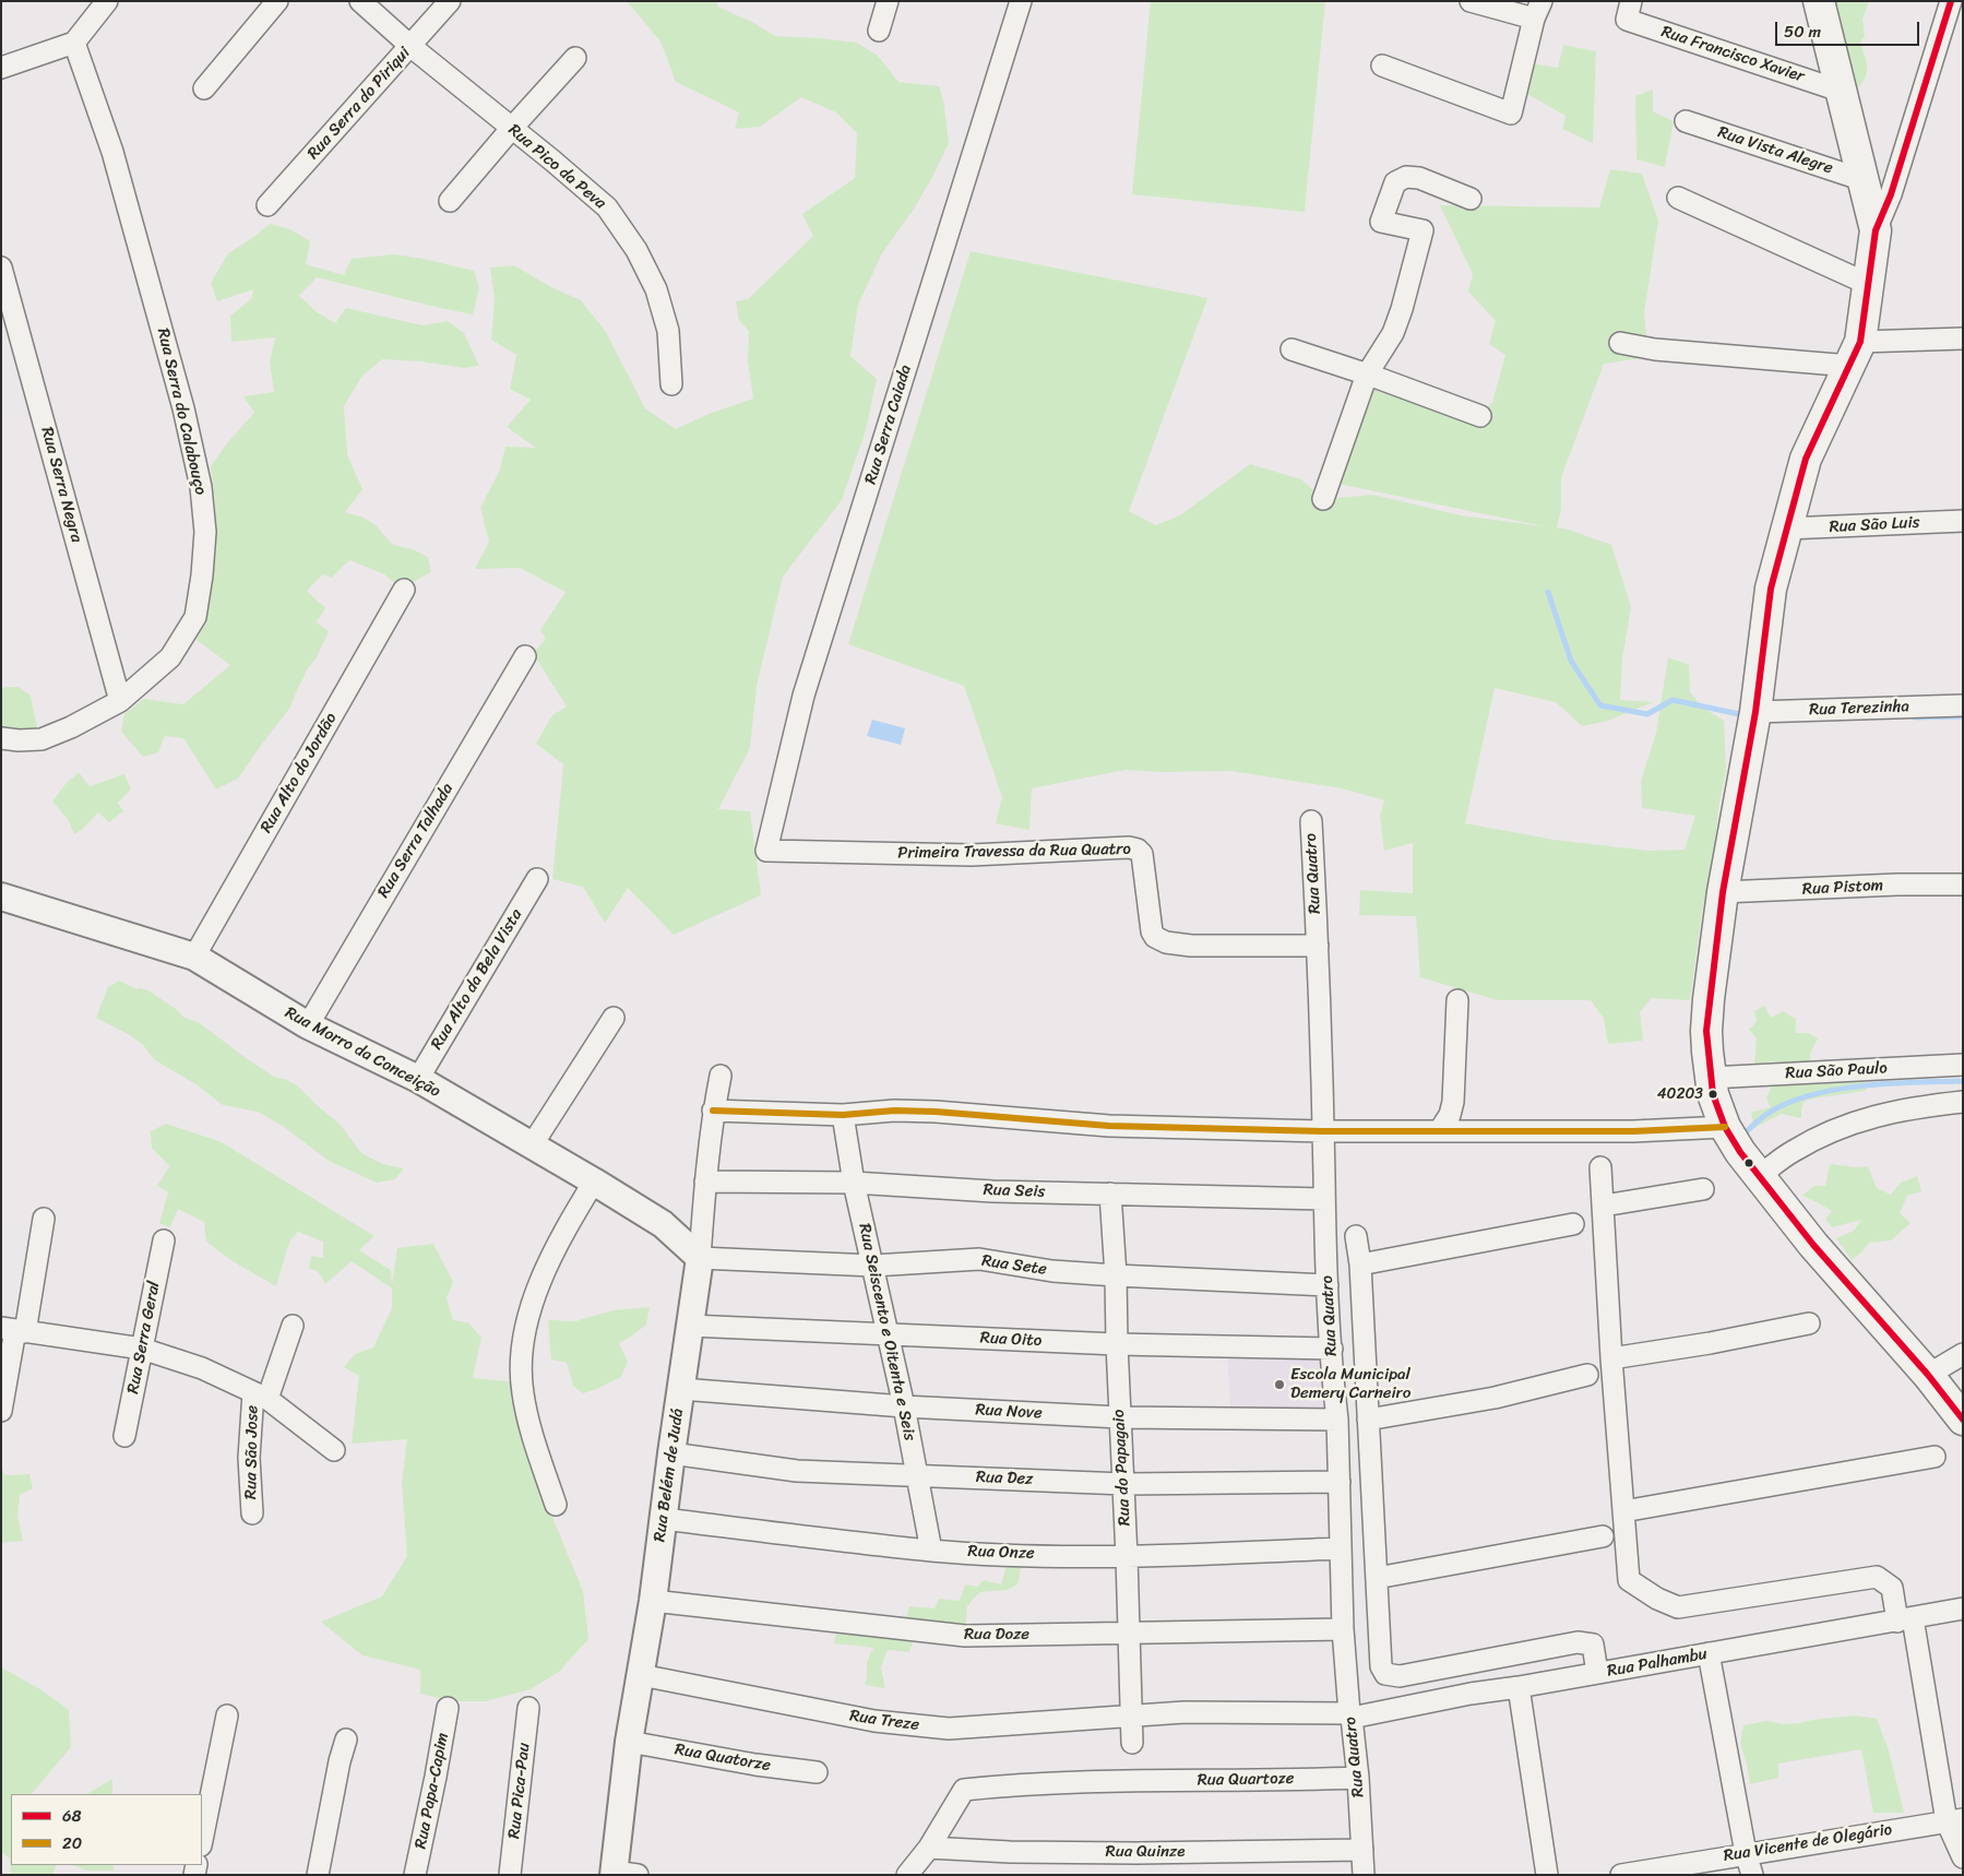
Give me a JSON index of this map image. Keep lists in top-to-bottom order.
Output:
{
  "streets": {
    "street": [
      "Rua Francisco Xavier",
      "Rua Serra do Piriqui",
      "Rua Vista Alegre",
      "Rua Pico da Peva",
      "Rua Serra do Calabouço",
      "Rua Serra Caiada",
      "Rua Serra Negra",
      "Rua São Luis",
      "Rua Terezinha",
      "Rua Alto do Jordão",
      "Rua Serra Talhada",
      "Primeira Travessa da Rua Quatro",
      "Rua Quatro",
      "Rua Pistom",
      "Rua Alto da Bela Vista",
      "Rua Morro da Conceição",
      "Rua São Paulo",
      "Rua Seis",
      "Rua Sete",
      "Rua Seiscento e Oitenta e Seis",
      "Rua Serra Geral",
      "Rua Oito",
      "Rua Nove",
      "Rua São Jose",
      "Rua do Papagaio",
      "Rua Belém de Judá",
      "Rua Dez",
      "Rua Onze",
      "Rua Doze",
      "Rua Palhambu",
      "Rua Treze",
      "Rua Quatorze",
      "Rua Quartoze",
      "Rua Papa-Capim",
      "Rua Pica-Pau",
      "Rua Vicente de Olegário",
      "Rua Quinze"
    ]
  },
  "crossings": [
    ["Rua Serra do Piriqui", "Rua Pico da Peva"],
    ["Rua Serra do Calabouço", "Rua Serra Negra"],
    ["Rua Serra Caiada", "Primeira Travessa da Rua Quatro"],
    ["Rua Alto do Jordão", "Rua Morro da Conceição"],
    ["Rua Serra Talhada", "Rua Morro da Conceição"],
    ["Primeira Travessa da Rua Quatro", "Rua Quatro"],
    ["Rua Quatro", "Rua Seis"],
    ["Rua Quatro", "Rua Sete"],
    ["Rua Quatro", "Rua Oito"],
    ["Rua Quatro", "Rua Nove"],
    ["Rua Quatro", "Rua Dez"],
    ["Rua Quatro", "Rua Onze"],
    ["Rua Quatro", "Rua Doze"],
    ["Rua Quatro", "Rua Palhambu"],
    ["Rua Quatro", "Rua Quartoze"],
    ["Rua Quatro", "Rua Quinze"],
    ["Rua Alto da Bela Vista", "Rua Morro da Conceição"],
    ["Rua Morro da Conceição", "Rua Sete"],
    ["Rua Morro da Conceição", "Rua Belém de Judá"],
    ["Rua Seis", "Rua Seiscento e Oitenta e Seis"],
    ["Rua Seis", "Rua do Papagaio"],
    ["Rua Seis", "Rua Belém de Judá"],
    ["Rua Sete", "Rua Seiscento e Oitenta e Seis"],
    ["Rua Sete", "Rua do Papagaio"],
    ["Rua Sete", "Rua Belém de Judá"],
    ["Rua Seiscento e Oitenta e Seis", "Rua Oito"],
    ["Rua Seiscento e Oitenta e Seis", "Rua Nove"],
    ["Rua Seiscento e Oitenta e Seis", "Rua Dez"],
    ["Rua Seiscento e Oitenta e Seis", "Rua Onze"],
    ["Rua Oito", "Rua do Papagaio"],
    ["Rua Oito", "Rua Belém de Judá"],
    ["Rua Nove", "Rua do Papagaio"],
    ["Rua Nove", "Rua Belém de Judá"],
    ["Rua do Papagaio", "Rua Dez"],
    ["Rua do Papagaio", "Rua Onze"],
    ["Rua do Papagaio", "Rua Doze"],
    ["Rua do Papagaio", "Rua Treze"],
    ["Rua Belém de Judá", "Rua Dez"],
    ["Rua Belém de Judá", "Rua Onze"],
    ["Rua Belém de Judá", "Rua Doze"],
    ["Rua Belém de Judá", "Rua Treze"],
    ["Rua Belém de Judá", "Rua Quatorze"],
    ["Rua Quartoze", "Rua Quinze"]
  ],
  "places": ["40203", "Escola Municipal Demery Carneiro"],
  "lines": ["transit line 68", "transit line 20"],
  "legend": ["68", "20"],
  "scale_bar": "50 m"
}
